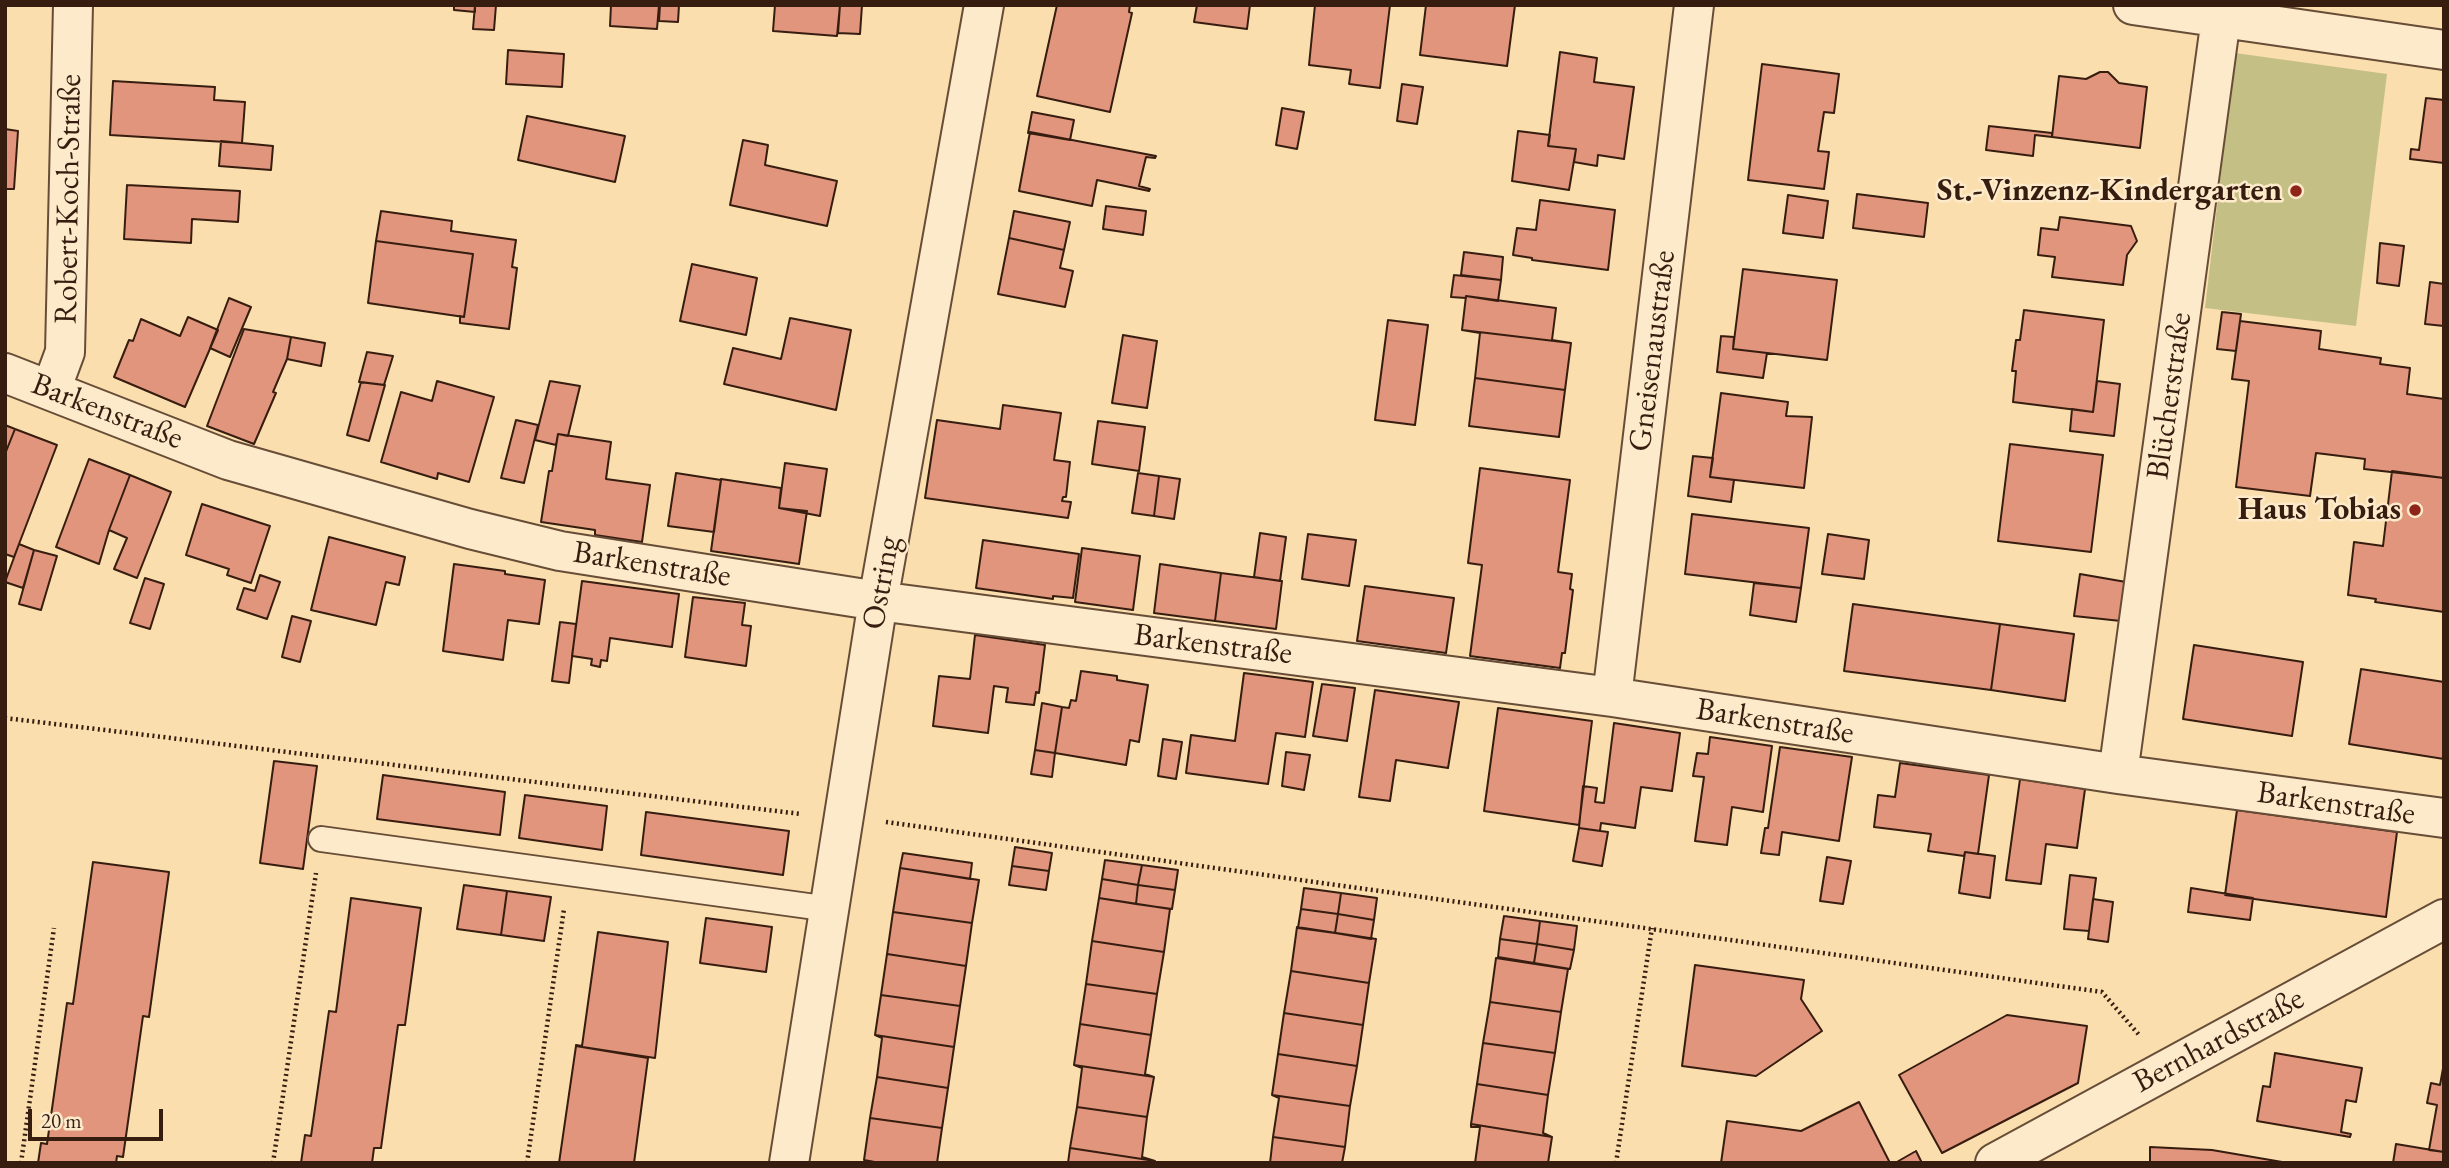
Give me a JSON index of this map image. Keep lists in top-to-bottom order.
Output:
{
  "streets": {
    "street": [
      "Robert-Koch-Straße",
      "Gneisenaustraße",
      "Blücherstraße",
      "Barkenstraße",
      "Ostring",
      "Bernhardstraße"
    ]
  },
  "crossings": [
    ["Robert-Koch-Straße", "Barkenstraße"],
    ["Gneisenaustraße", "Barkenstraße"],
    ["Blücherstraße", "Barkenstraße"],
    ["Barkenstraße", "Ostring"]
  ],
  "places": ["St.-Vinzenz-Kindergarten", "Haus Tobias"],
  "scale_bar": "20 m"
}
